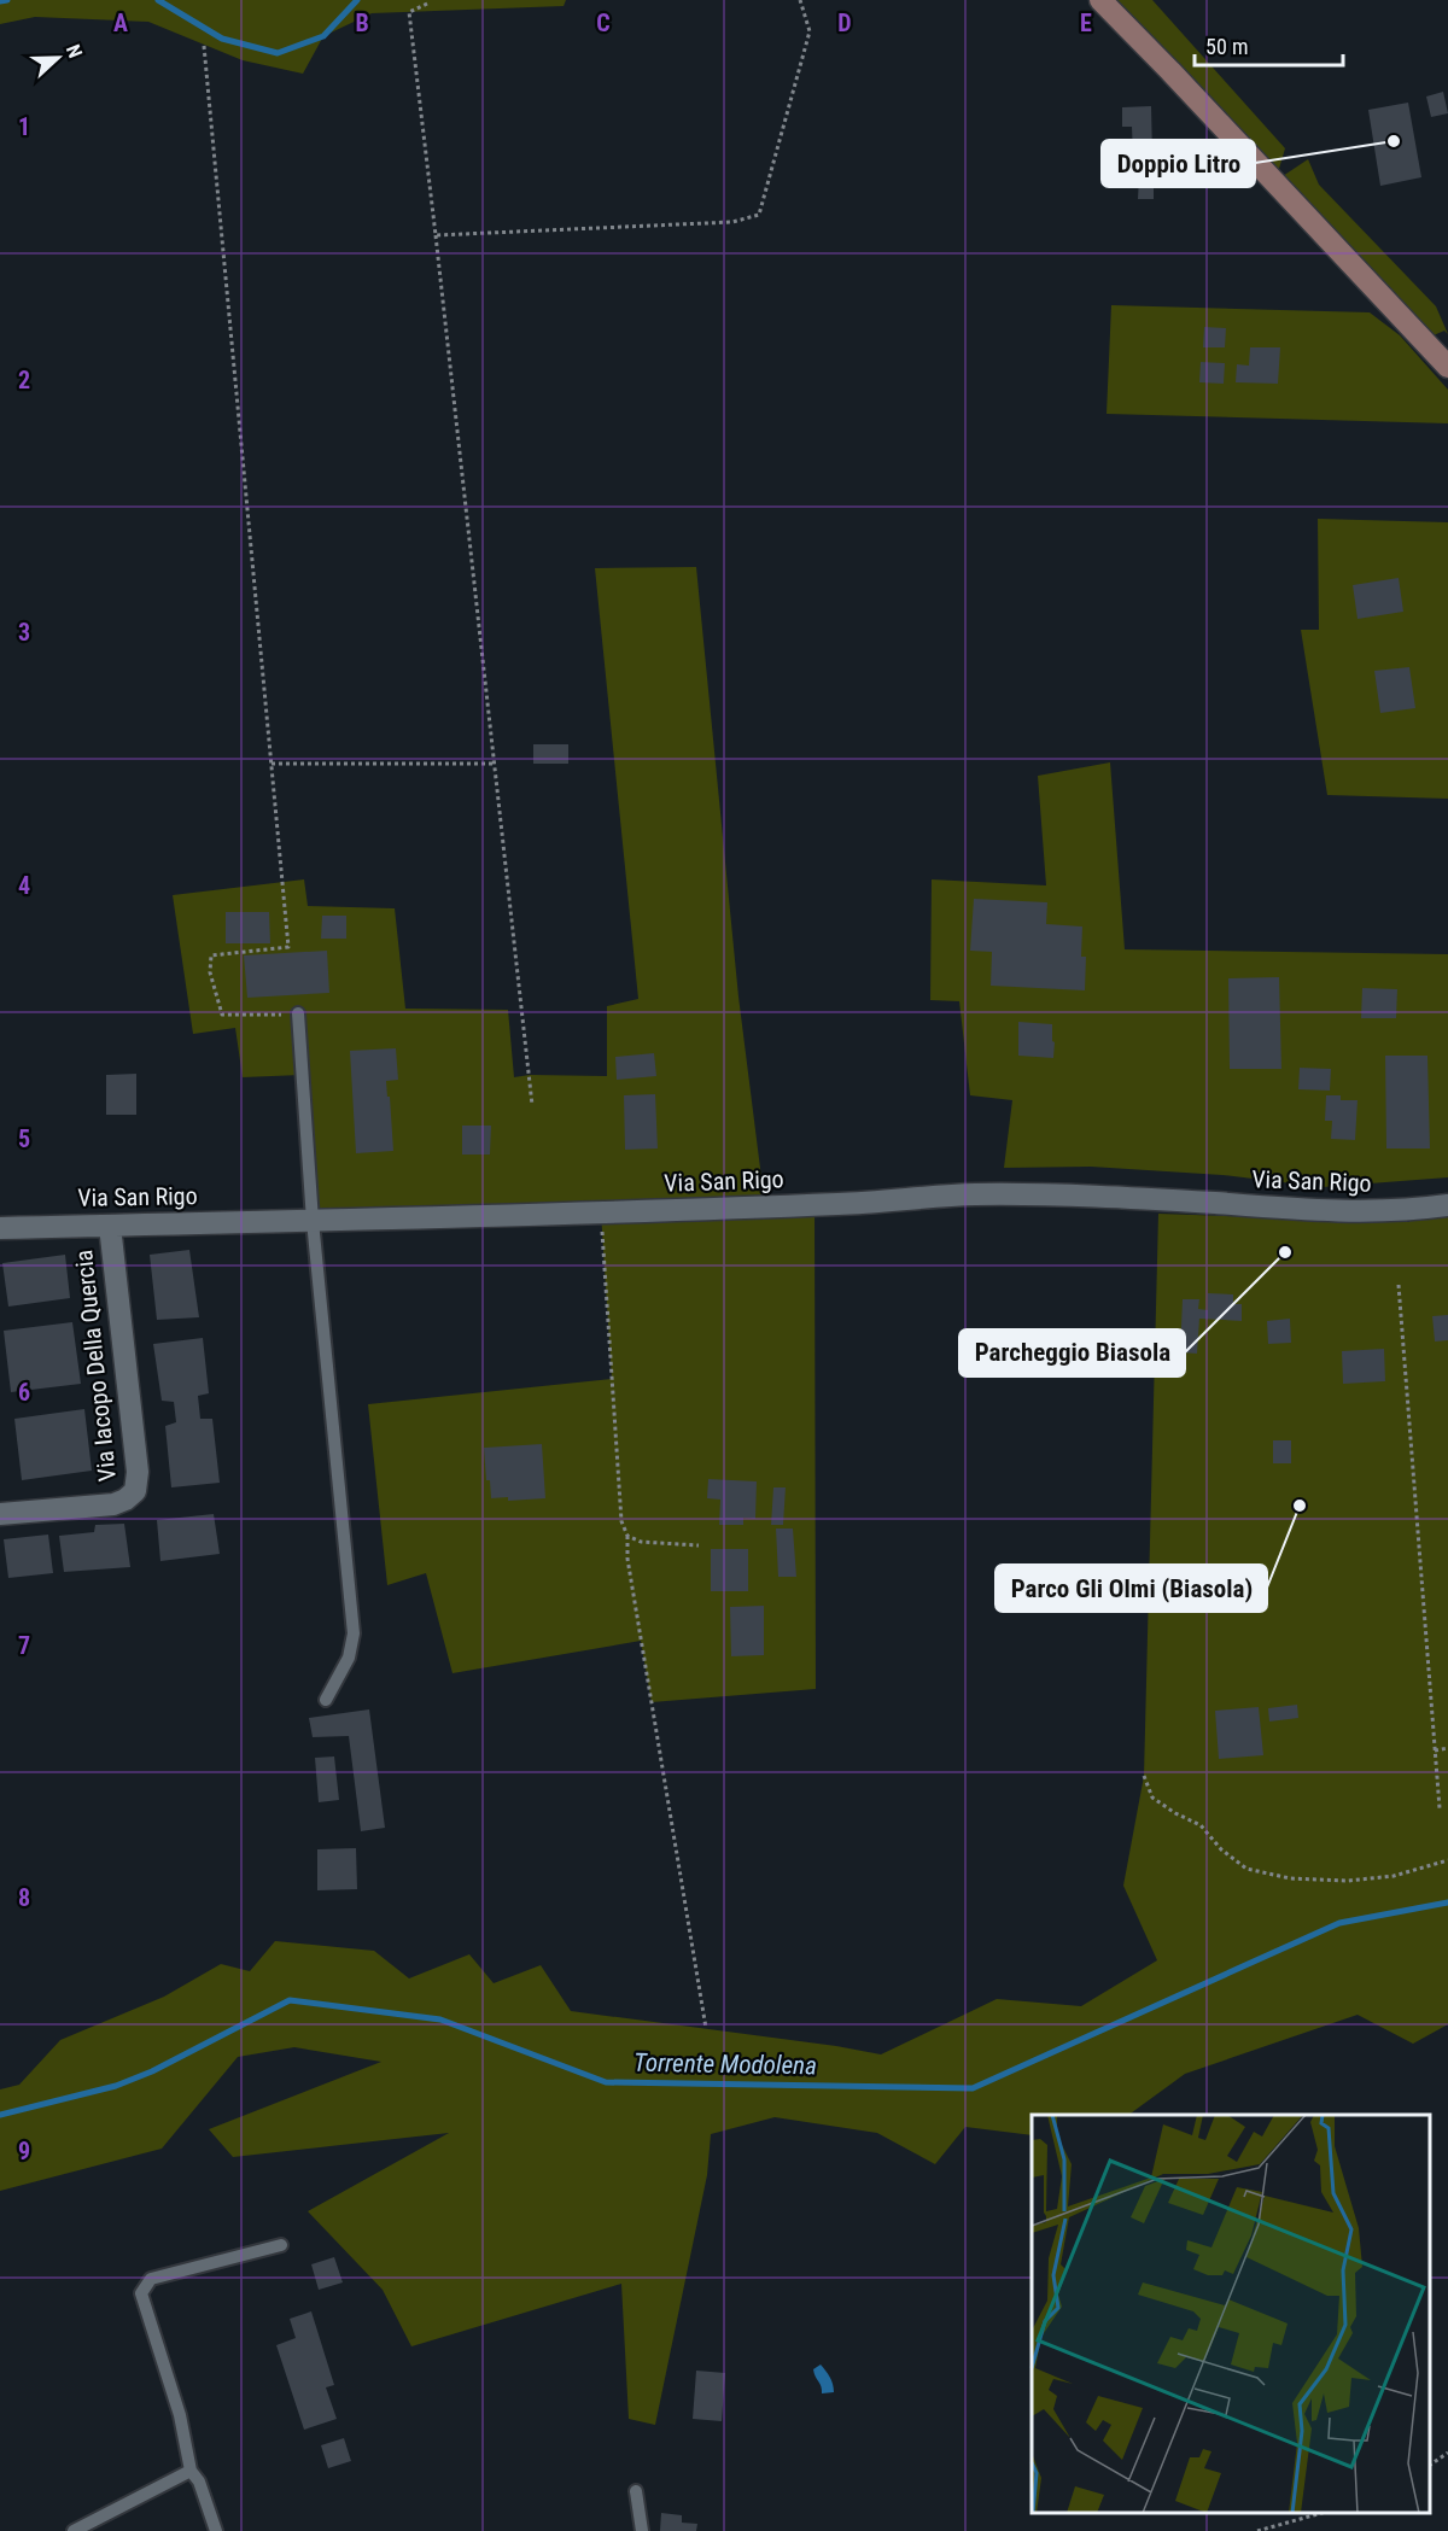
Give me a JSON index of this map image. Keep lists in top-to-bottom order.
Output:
{
  "streets": {
    "street": ["Via San Rigo", "Via Iacopo Della Quercia"]
  },
  "crossings": [
    ["Via San Rigo", "Via Iacopo Della Quercia"]
  ],
  "water": ["Torrente Modolena"],
  "places": ["Doppio Litro", "Parcheggio Biasola", "Parco Gli Olmi (Biasola)"],
  "scale_bar": "50 m",
  "north": "right",
  "grid": {
    "columns": [
      "A",
      "B",
      "C",
      "D",
      "E"
    ],
    "rows": [
      "1",
      "2",
      "3",
      "4",
      "5",
      "6",
      "7",
      "8",
      "9"
    ]
  }
}
